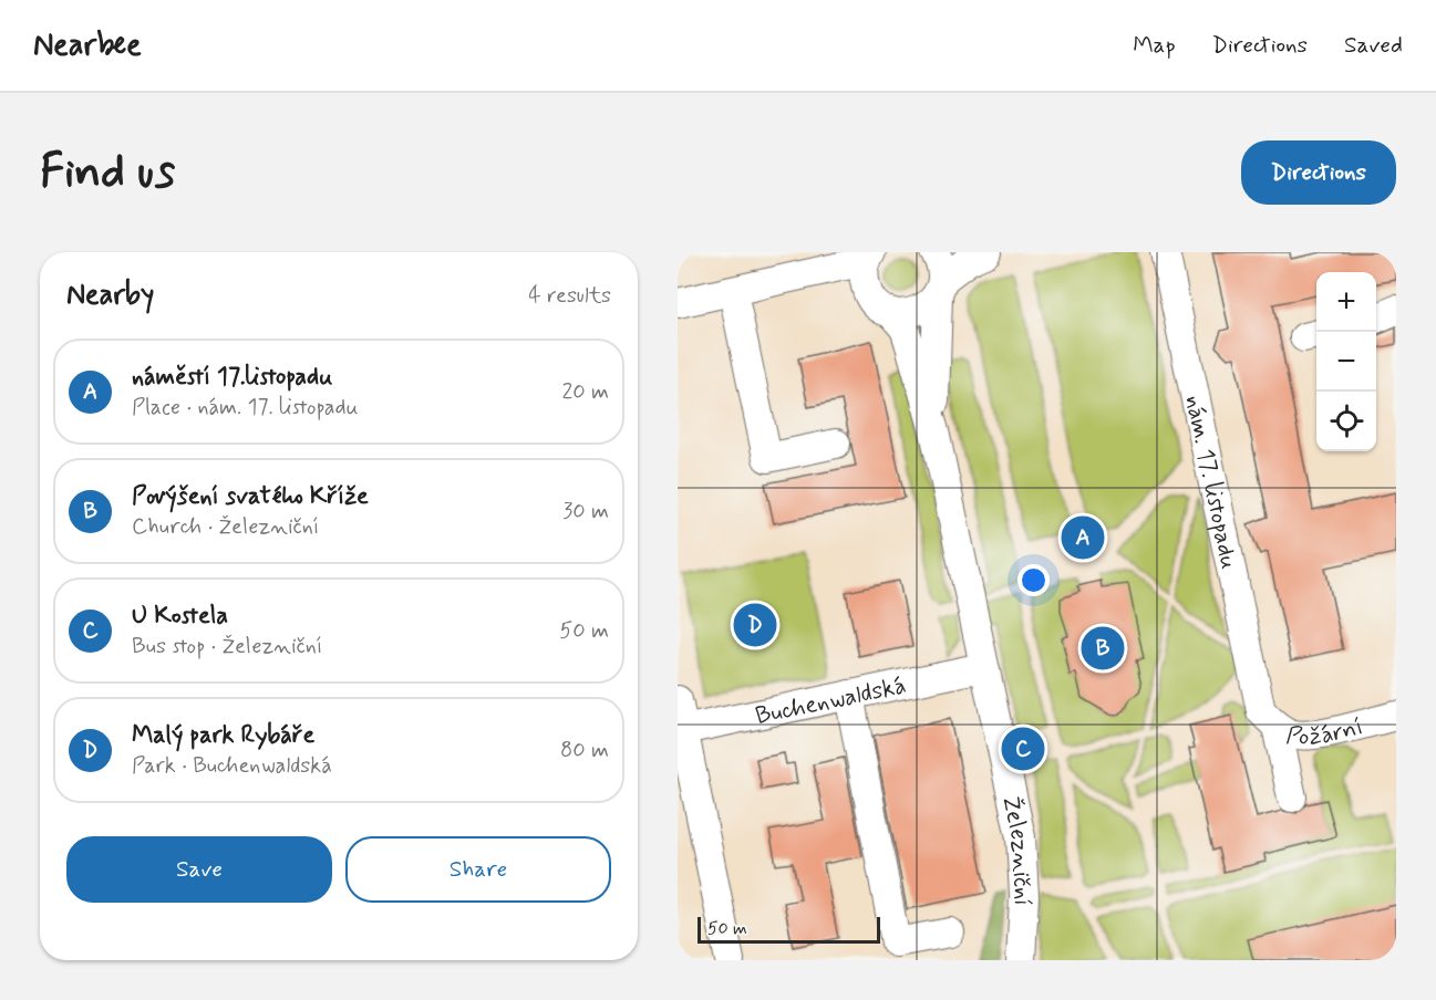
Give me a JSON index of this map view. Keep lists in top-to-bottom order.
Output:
{
  "streets": {
    "street": [
      "nám. 17. listopadu",
      "Buchenwaldská",
      "Požární",
      "Železniční"
    ]
  },
  "crossings": [
    ["nám. 17. listopadu", "Požární"],
    ["Buchenwaldská", "Železniční"]
  ],
  "scale_bar": "50 m",
  "page": {
    "header": "Nearbee",
    "nav": ["Map", "Directions", "Saved"],
    "buttons": [
      "Directions",
      ["Save", "Share"]
    ],
    "title": "Find us",
    "heading": ["Nearby", "4 results"],
    "map_buttons": ["+", "−"],
    "list": [
      {
        "mark": "A",
        "name": "náměstí 17.listopadu",
        "note": "Place · nám. 17. listopadu",
        "value": "20 m"
      },
      {
        "mark": "B",
        "name": "Povýšení svatého Kříže",
        "note": "Church · Železniční",
        "value": "30 m"
      },
      {
        "mark": "C",
        "name": "U Kostela",
        "note": "Bus stop · Železniční",
        "value": "50 m"
      },
      {
        "mark": "D",
        "name": "Malý park Rybáře",
        "note": "Park · Buchenwaldská",
        "value": "80 m"
      }
    ],
    "pins": [
      "A",
      "D",
      "B",
      "C"
    ],
    "scale": "50 m"
  }
}
